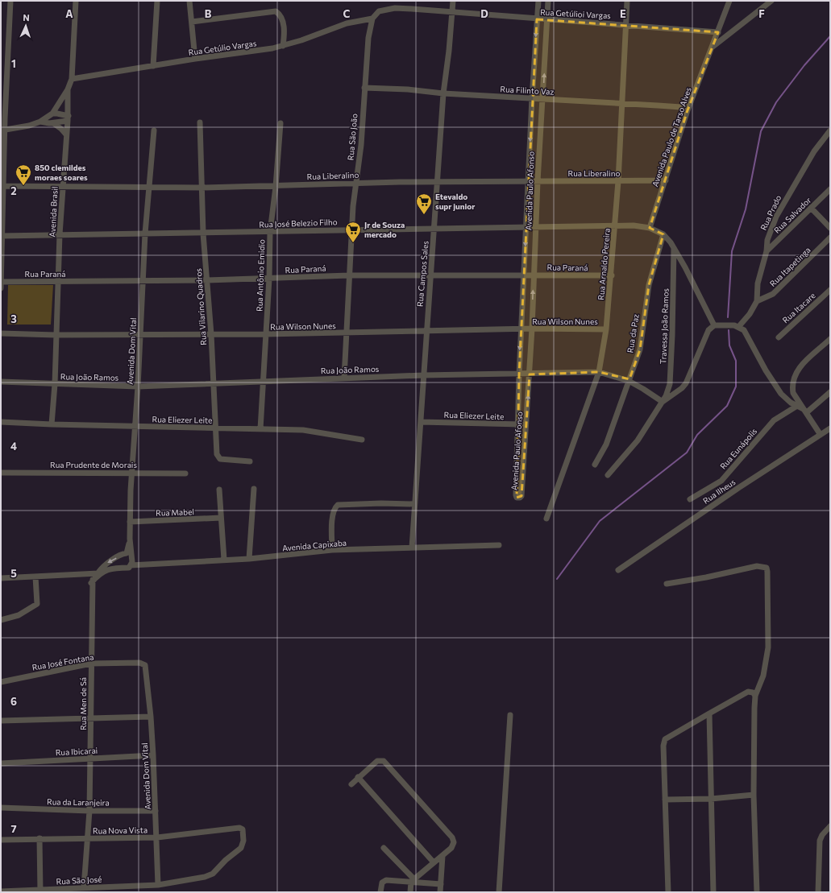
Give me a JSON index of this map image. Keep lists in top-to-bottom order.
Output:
{
  "streets": {
    "street": [
      "Rua Getúlioi Vargas",
      "Rua Getúlio Vargas",
      "Rua Filinto Vaz",
      "Rua São João",
      "Avenida Paulo de Tarso Alves",
      "Rua Liberalino",
      "Avenida Paulo Afonso",
      "Avenida Brasil",
      "Rua Prado",
      "Rua Salvador",
      "Rua José Belezio Filho",
      "Rua Arnaldo Pereira",
      "Rua Itapetinga",
      "Rua Paraná",
      "Rua Campos Sales",
      "Rua Antônio Emidio",
      "Rua Vilarino Quadros",
      "Rua Itacare",
      "Rua Wilson Nunes",
      "Travessa João Ramos",
      "Rua da Paz",
      "Avenida Dom Vital",
      "Rua João Ramos",
      "Rua Eliezer Leite",
      "Rua Eunápolis",
      "Rua Prudente de Morais",
      "Rua Ilheus",
      "Rua Mabel",
      "Avenida Capixaba",
      "Rua José Fontana",
      "Rua Men de Sá",
      "Rua Ibicarai",
      "Rua da Laranjeira",
      "Rua Nova Vista",
      "Rua São José"
    ]
  },
  "crossings": [
    ["Rua Getúlioi Vargas", "Avenida Paulo de Tarso Alves"],
    ["Rua Getúlioi Vargas", "Avenida Paulo Afonso"],
    ["Rua Getúlioi Vargas", "Rua Arnaldo Pereira"],
    ["Rua Getúlioi Vargas", "Rua Campos Sales"],
    ["Rua Getúlio Vargas", "Rua São João"],
    ["Rua Getúlio Vargas", "Avenida Brasil"],
    ["Rua Filinto Vaz", "Rua São João"],
    ["Rua Filinto Vaz", "Avenida Paulo de Tarso Alves"],
    ["Rua Filinto Vaz", "Avenida Paulo Afonso"],
    ["Rua Filinto Vaz", "Rua Arnaldo Pereira"],
    ["Rua Filinto Vaz", "Rua Campos Sales"],
    ["Rua São João", "Rua Liberalino"],
    ["Rua São João", "Rua José Belezio Filho"],
    ["Rua São João", "Rua Paraná"],
    ["Rua São João", "Rua Wilson Nunes"],
    ["Rua São João", "Rua João Ramos"],
    ["Avenida Paulo de Tarso Alves", "Rua Liberalino"],
    ["Rua Liberalino", "Avenida Paulo Afonso"],
    ["Rua Liberalino", "Avenida Brasil"],
    ["Rua Liberalino", "Rua Arnaldo Pereira"],
    ["Rua Liberalino", "Rua Campos Sales"],
    ["Rua Liberalino", "Rua Antônio Emidio"],
    ["Rua Liberalino", "Rua Vilarino Quadros"],
    ["Rua Liberalino", "Avenida Dom Vital"],
    ["Avenida Paulo Afonso", "Rua José Belezio Filho"],
    ["Avenida Paulo Afonso", "Rua Paraná"],
    ["Avenida Paulo Afonso", "Rua Wilson Nunes"],
    ["Avenida Paulo Afonso", "Rua João Ramos"],
    ["Avenida Paulo Afonso", "Rua Eliezer Leite"],
    ["Avenida Brasil", "Rua José Belezio Filho"],
    ["Avenida Brasil", "Rua Paraná"],
    ["Avenida Brasil", "Rua Wilson Nunes"],
    ["Avenida Brasil", "Rua João Ramos"],
    ["Avenida Brasil", "Rua Eliezer Leite"],
    ["Rua Prado", "Rua Salvador"],
    ["Rua Prado", "Rua Itapetinga"],
    ["Rua José Belezio Filho", "Rua Arnaldo Pereira"],
    ["Rua José Belezio Filho", "Rua Campos Sales"],
    ["Rua José Belezio Filho", "Rua Antônio Emidio"],
    ["Rua José Belezio Filho", "Rua Vilarino Quadros"],
    ["Rua José Belezio Filho", "Avenida Dom Vital"],
    ["Rua Arnaldo Pereira", "Rua Paraná"],
    ["Rua Arnaldo Pereira", "Rua Wilson Nunes"],
    ["Rua Arnaldo Pereira", "Rua João Ramos"],
    ["Rua Paraná", "Rua Campos Sales"],
    ["Rua Paraná", "Rua Antônio Emidio"],
    ["Rua Paraná", "Rua Vilarino Quadros"],
    ["Rua Paraná", "Avenida Dom Vital"],
    ["Rua Campos Sales", "Rua Wilson Nunes"],
    ["Rua Campos Sales", "Rua João Ramos"],
    ["Rua Campos Sales", "Rua Eliezer Leite"],
    ["Rua Campos Sales", "Avenida Capixaba"],
    ["Rua Antônio Emidio", "Rua Wilson Nunes"],
    ["Rua Antônio Emidio", "Rua João Ramos"],
    ["Rua Antônio Emidio", "Rua Eliezer Leite"],
    ["Rua Vilarino Quadros", "Rua Wilson Nunes"],
    ["Rua Vilarino Quadros", "Rua João Ramos"],
    ["Rua Vilarino Quadros", "Rua Eliezer Leite"],
    ["Rua Wilson Nunes", "Avenida Dom Vital"],
    ["Travessa João Ramos", "Rua João Ramos"],
    ["Rua da Paz", "Rua João Ramos"],
    ["Avenida Dom Vital", "Rua João Ramos"],
    ["Avenida Dom Vital", "Rua Eliezer Leite"],
    ["Avenida Dom Vital", "Rua Prudente de Morais"],
    ["Avenida Dom Vital", "Rua Mabel"],
    ["Avenida Dom Vital", "Avenida Capixaba"],
    ["Avenida Dom Vital", "Rua José Fontana"],
    ["Avenida Dom Vital", "Rua Ibicarai"],
    ["Avenida Dom Vital", "Rua da Laranjeira"],
    ["Avenida Dom Vital", "Rua Nova Vista"],
    ["Avenida Dom Vital", "Rua São José"],
    ["Avenida Capixaba", "Rua Men de Sá"],
    ["Rua José Fontana", "Rua Men de Sá"],
    ["Rua Men de Sá", "Rua Ibicarai"],
    ["Rua Men de Sá", "Rua da Laranjeira"],
    ["Rua Men de Sá", "Rua Nova Vista"],
    ["Rua Men de Sá", "Rua São José"],
    ["Rua Nova Vista", "Rua São José"]
  ],
  "places": {
    "supermarket": ["850 clemildes moraes soares", "Etevaldo supr junior", "Jr de Souza mercado"]
  },
  "north": "top",
  "grid": {
    "columns": [
      "A",
      "B",
      "C",
      "D",
      "E",
      "F"
    ],
    "rows": [
      "1",
      "2",
      "3",
      "4",
      "5",
      "6",
      "7"
    ]
  }
}
